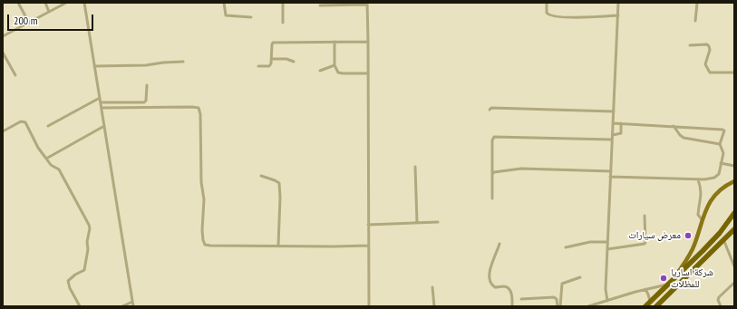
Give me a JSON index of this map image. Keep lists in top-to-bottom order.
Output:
{
  "places": ["معرض سيارات", "شركة اساريا للمظلات"],
  "scale_bar": "200 m"
}
